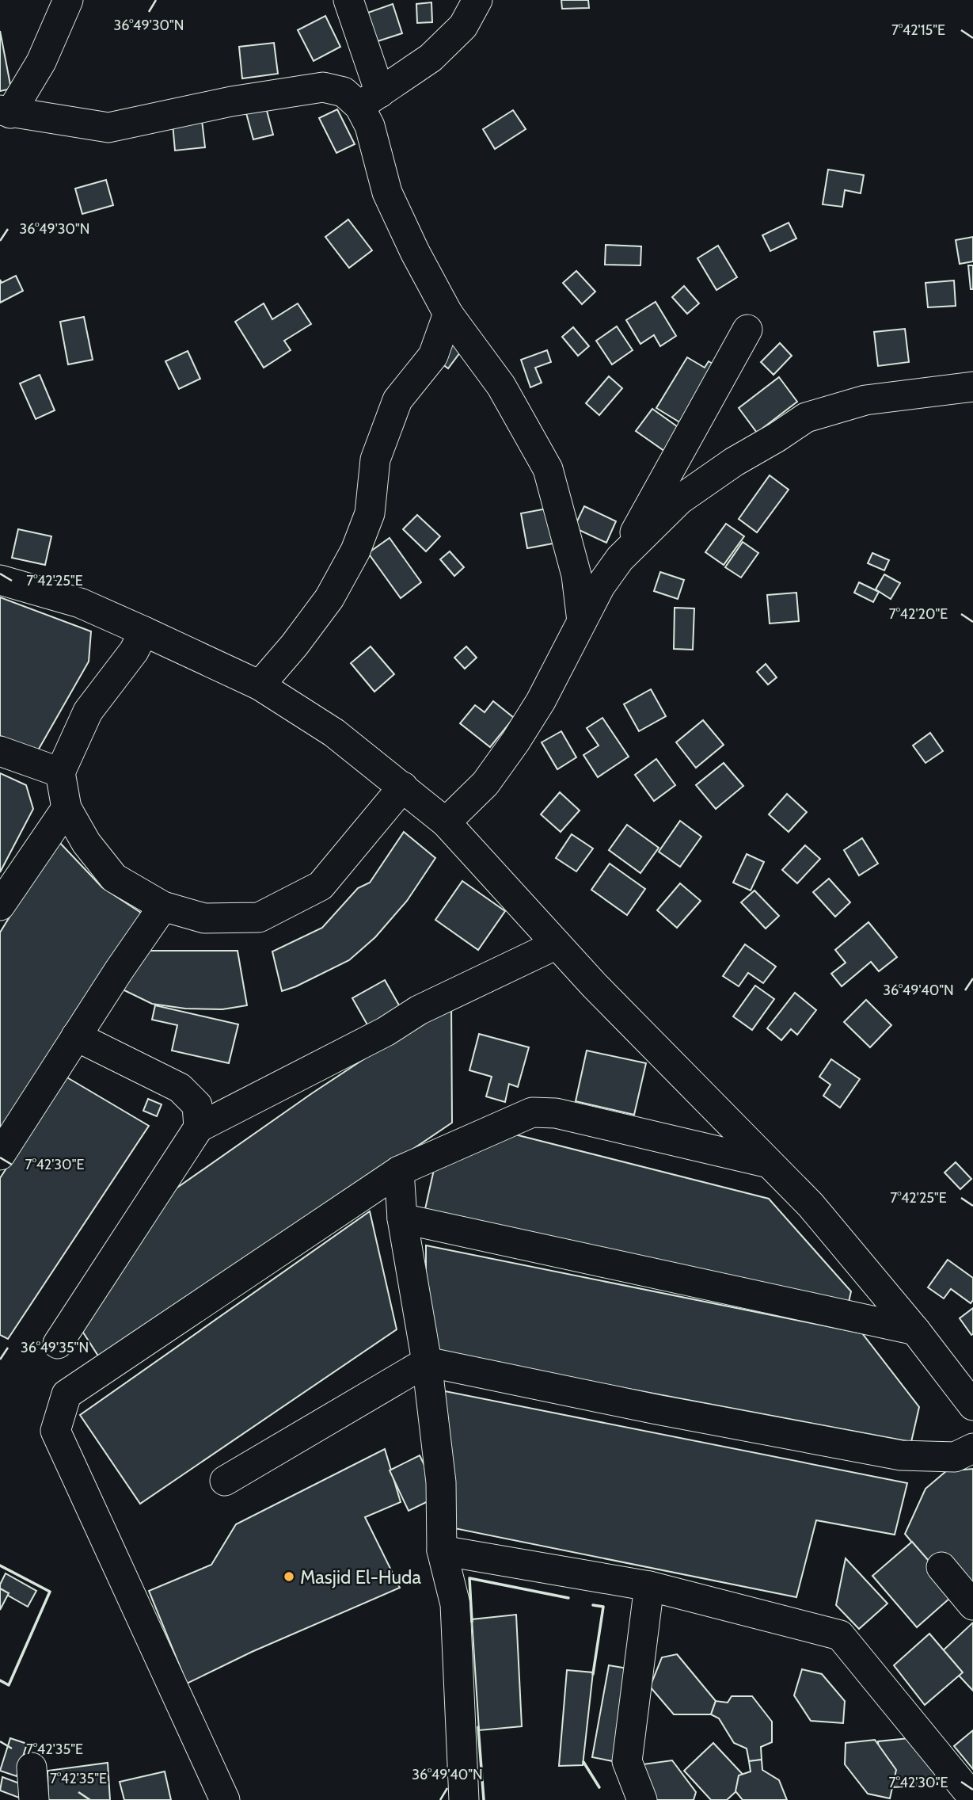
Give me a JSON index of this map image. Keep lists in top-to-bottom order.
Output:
{
  "places": ["Masjid El-Huda"],
  "coordinates": [
    "36°49'30\"N",
    "7°42'15\"E",
    "7°42'25\"E",
    "7°42'20\"E",
    "36°49'40\"N",
    "7°42'30\"E",
    "36°49'35\"N",
    "7°42'35\"E"
  ]
}
